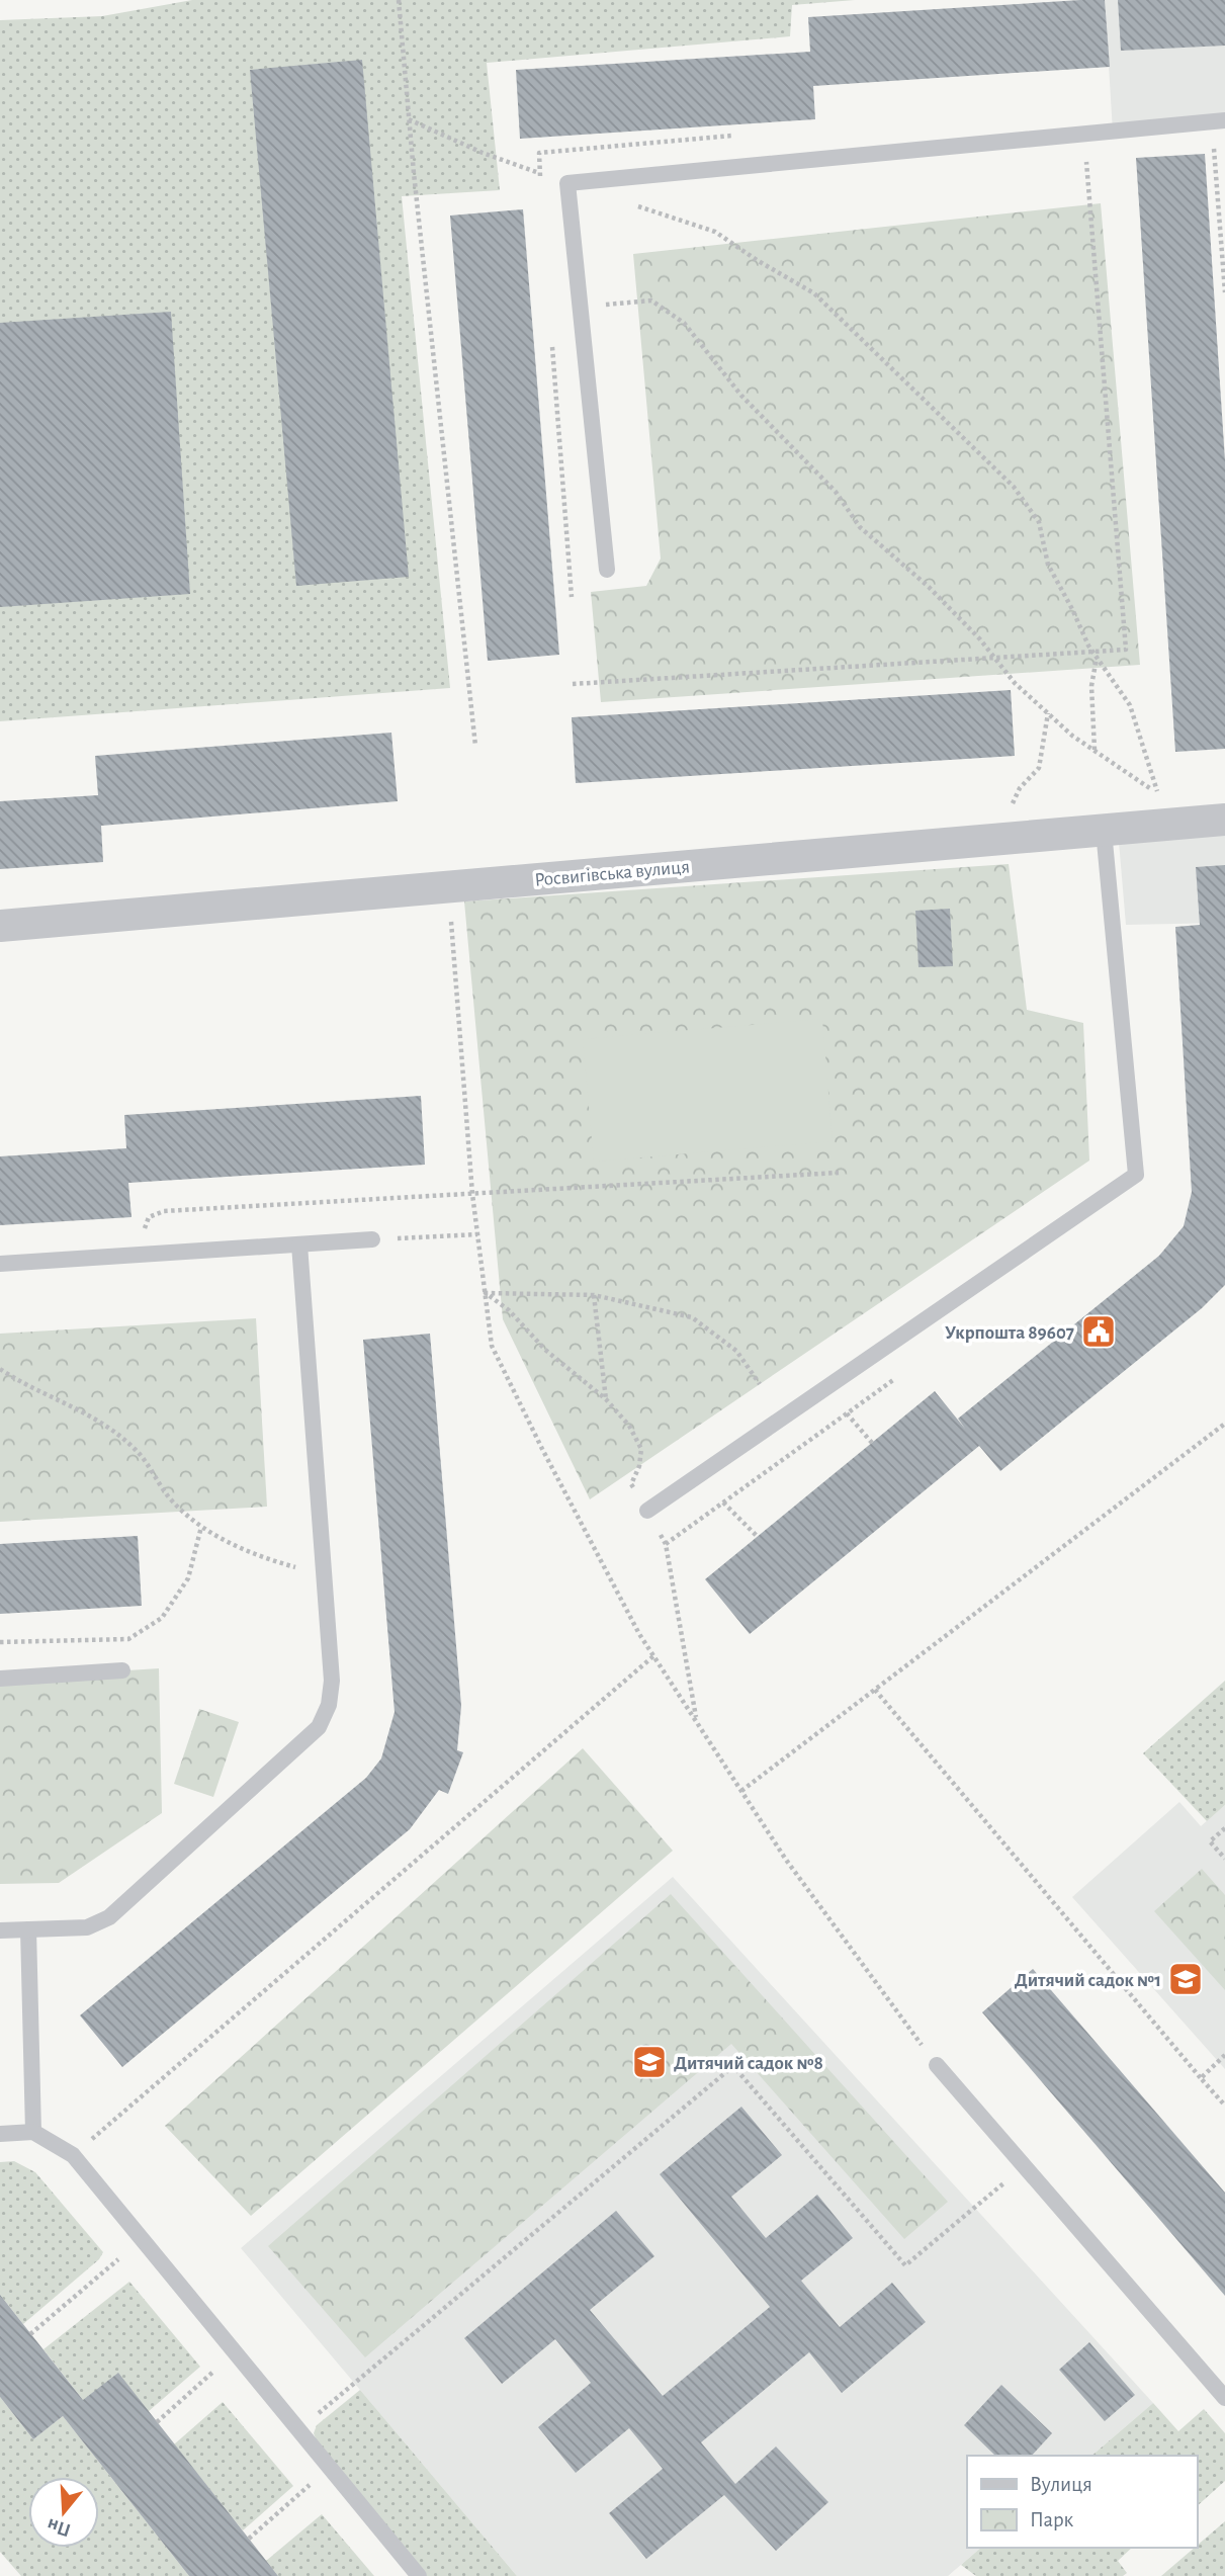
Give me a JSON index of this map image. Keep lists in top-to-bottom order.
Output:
{
  "streets": {
    "street": ["Росвигівська вулиця"]
  },
  "places": {
    "public building": ["Укрпошта 89607"],
    "school or university": ["Дитячий садок №1", "Дитячий садок №8"]
  },
  "legend": ["Вулиця", "Парк"],
  "north": "bottom"
}
